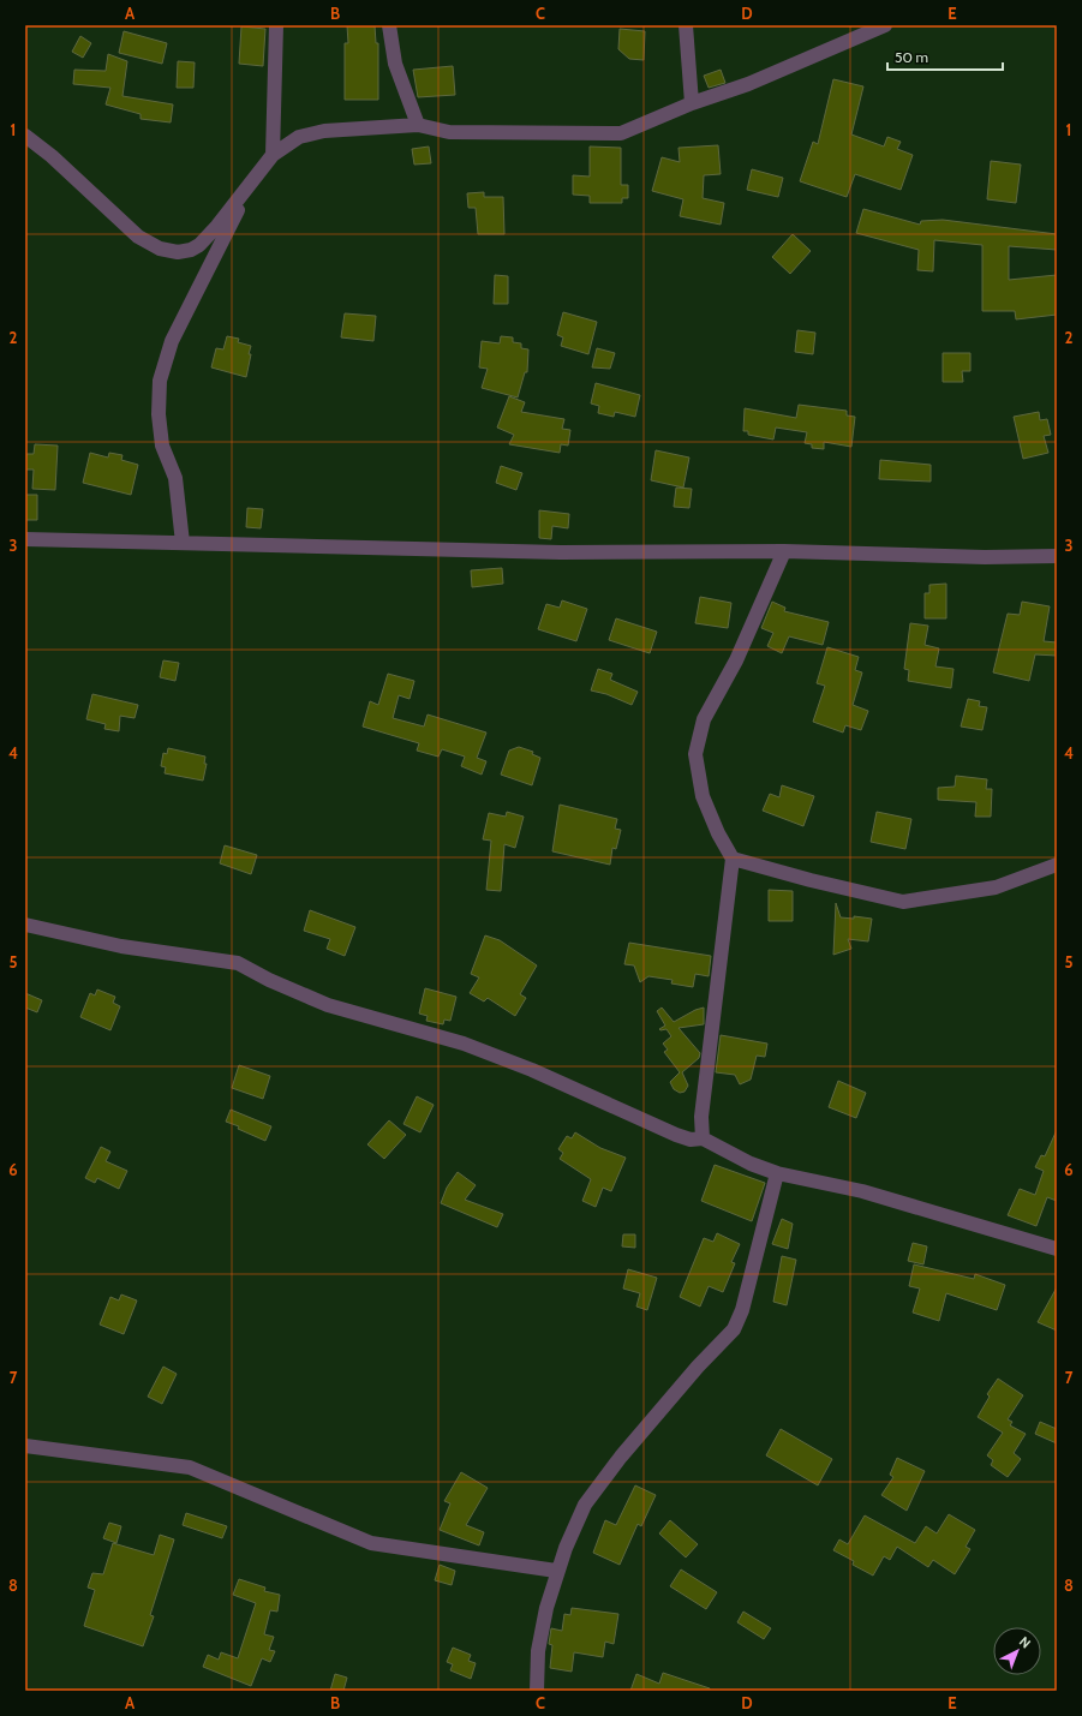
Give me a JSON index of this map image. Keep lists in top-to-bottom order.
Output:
{
  "scale_bar": "50 m",
  "north": "top right",
  "grid": {
    "columns": [
      "A",
      "B",
      "C",
      "D",
      "E"
    ],
    "rows": [
      "1",
      "2",
      "3",
      "4",
      "5",
      "6",
      "7",
      "8"
    ]
  }
}
